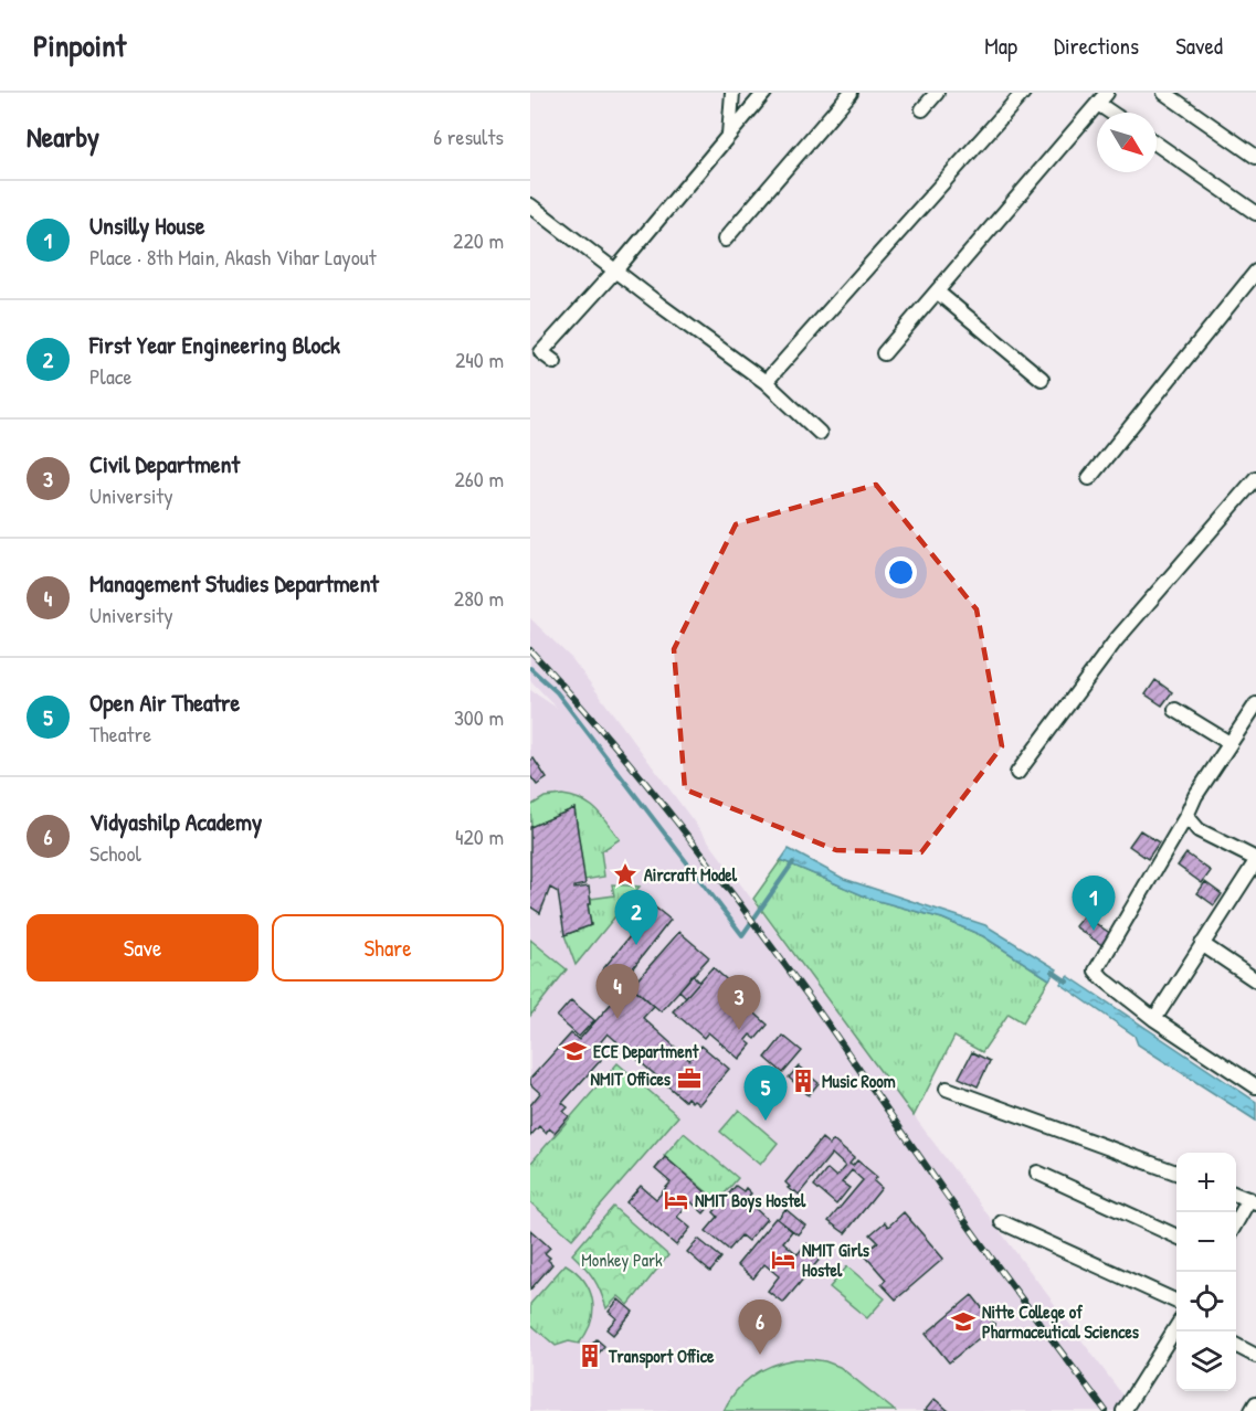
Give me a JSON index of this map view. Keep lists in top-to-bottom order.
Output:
{
  "parks": ["Monkey Park"],
  "places": {
    "place": ["Aircraft Model"],
    "school or university": ["ECE Department", "Nitte College of Pharmaceutical Sciences"],
    "office": ["NMIT Offices"],
    "building": ["Music Room", "Transport Office"],
    "hotel": ["NMIT Boys Hostel", "NMIT Girls Hostel"]
  },
  "north": "bottom right",
  "page": {
    "header": "Pinpoint",
    "nav": ["Map", "Directions", "Saved"],
    "heading": ["Nearby", "6 results"],
    "list": [
      {
        "mark": "1",
        "name": "Unsilly House",
        "note": "Place · 8th Main, Akash Vihar Layout",
        "value": "220 m"
      },
      {
        "mark": "2",
        "name": "First Year Engineering Block",
        "note": "Place",
        "value": "240 m"
      },
      {
        "mark": "3",
        "name": "Civil Department",
        "note": "University",
        "value": "260 m"
      },
      {
        "mark": "4",
        "name": "Management Studies Department",
        "note": "University",
        "value": "280 m"
      },
      {
        "mark": "5",
        "name": "Open Air Theatre",
        "note": "Theatre",
        "value": "300 m"
      },
      {
        "mark": "6",
        "name": "Vidyashilp Academy",
        "note": "School",
        "value": "420 m"
      }
    ],
    "pins": [
      "1",
      "2",
      "4",
      "3",
      "5",
      "6"
    ],
    "buttons": ["Save", "Share"],
    "map_buttons": ["+", "−"]
  }
}
